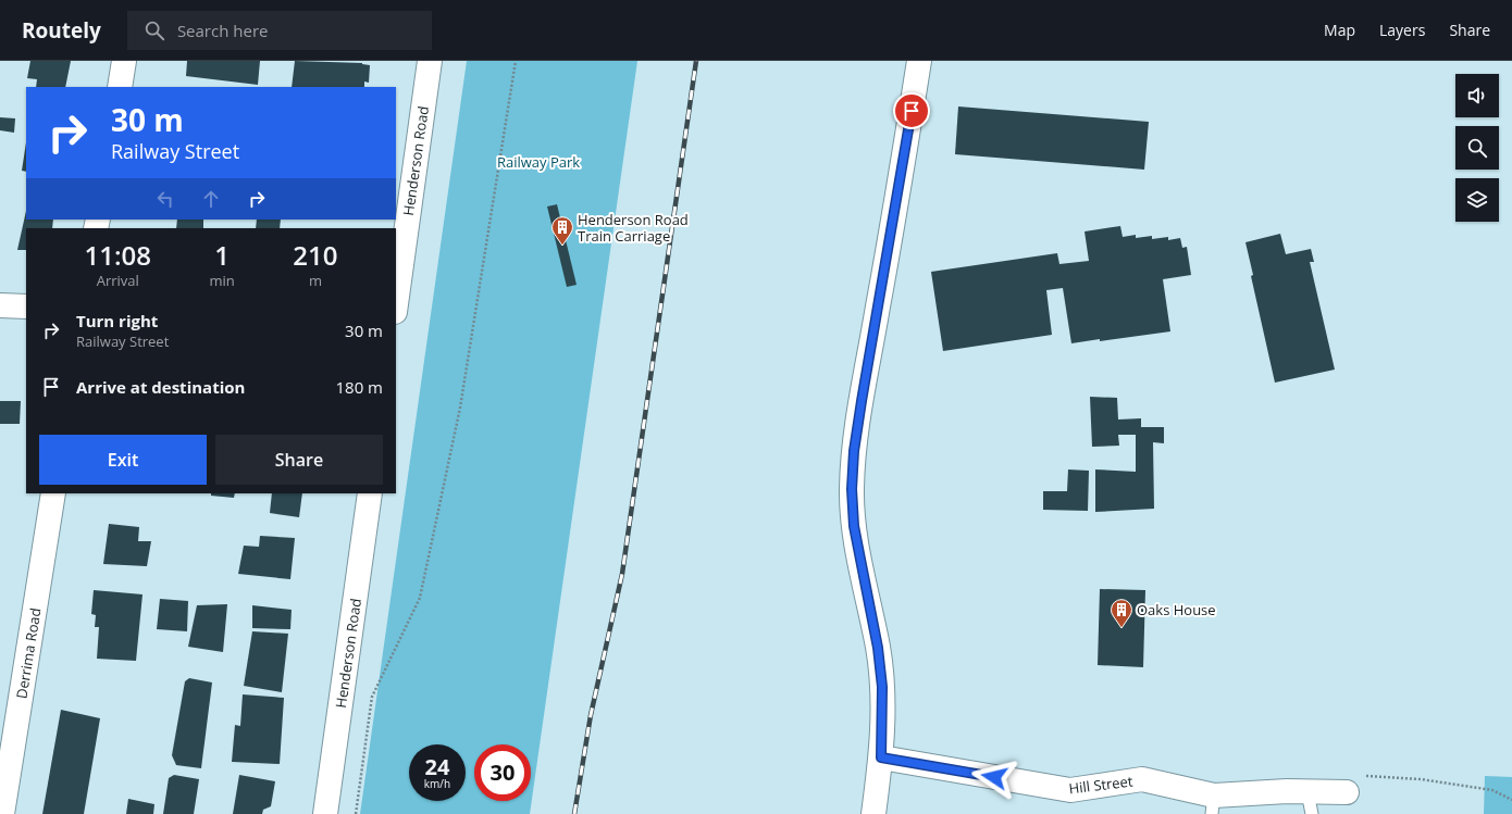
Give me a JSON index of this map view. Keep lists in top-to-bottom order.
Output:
{
  "streets": {
    "street": ["Henderson Road", "Derrima Road", "Hill Street"]
  },
  "parks": ["Railway Park"],
  "places": {
    "building": ["Henderson Road Train Carriage", "Oaks House"]
  },
  "page": {
    "header": "Routely",
    "search": "Search here",
    "nav": ["Map", "Layers", "Share"],
    "turn": ["30 m", "Railway Street"],
    "eta": [
      "11:08",
      "Arrival",
      "1",
      "min",
      "210",
      "m"
    ],
    "list": [
      {
        "name": "Turn right",
        "note": "Railway Street",
        "value": "30 m"
      },
      {
        "name": "Arrive at destination",
        "value": "180 m"
      }
    ],
    "buttons": ["Exit", "Share"],
    "speed": "24 km/h",
    "limit": "30"
  }
}
